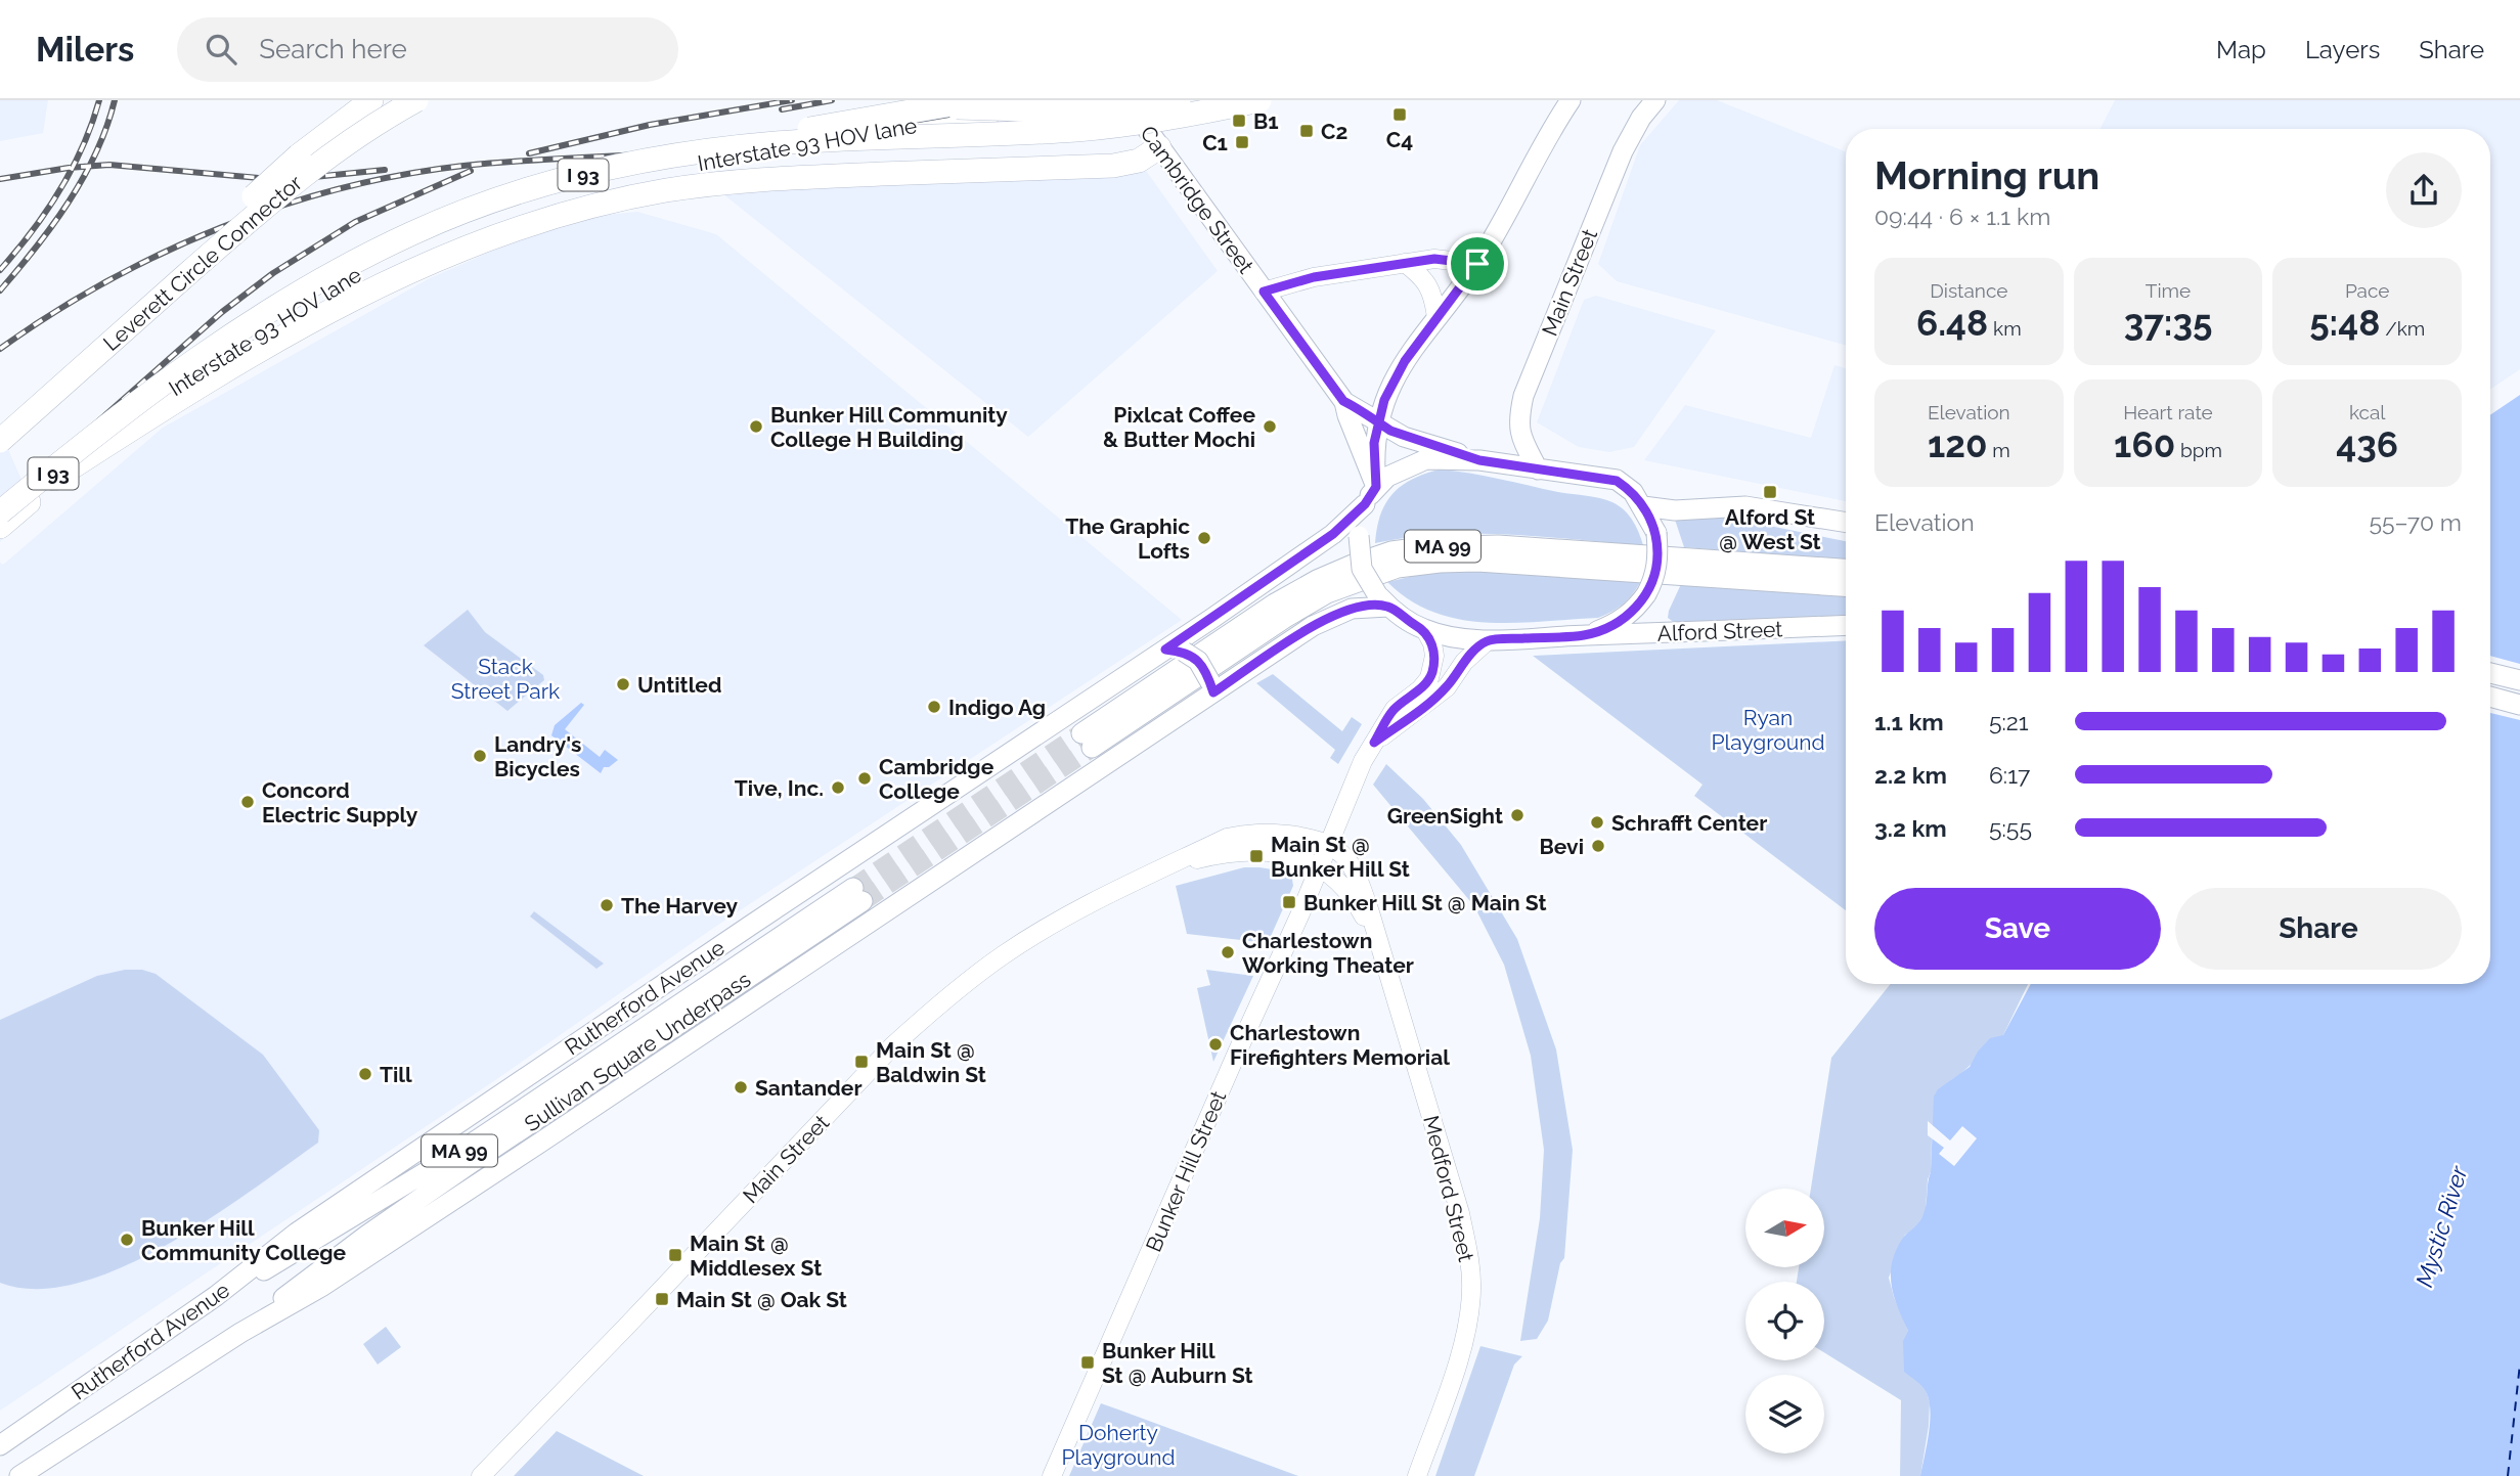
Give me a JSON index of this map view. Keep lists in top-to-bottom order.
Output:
{
  "streets": {
    "highway": ["Interstate 93 HOV lane", "I 93", "Leverett Circle Connector"],
    "main road": [
      "Cambridge Street",
      "Main Street",
      "MA 99",
      "Alford Street",
      "Rutherford Avenue",
      "Sullivan Square Underpass",
      "Bunker Hill Street",
      "Medford Street"
    ]
  },
  "crossings": [
    ["Interstate 93 HOV lane", "I 93"],
    ["Cambridge Street", "Main Street"],
    ["Cambridge Street", "Alford Street"],
    ["Cambridge Street", "Rutherford Avenue"],
    ["Main Street", "Alford Street"],
    ["Main Street", "Rutherford Avenue"],
    ["Main Street", "Bunker Hill Street"],
    ["Main Street", "Medford Street"],
    ["MA 99", "Rutherford Avenue"],
    ["Alford Street", "Rutherford Avenue"],
    ["Rutherford Avenue", "Sullivan Square Underpass"],
    ["Bunker Hill Street", "Medford Street"]
  ],
  "water": ["Mystic River"],
  "parks": ["Stack Street Park", "Ryan Playground", "Doherty Playground"],
  "places": {
    "transit": [
      "C4",
      "B1",
      "C2",
      "C1",
      "Alford St @ West St",
      "Main St @ Bunker Hill St",
      "Bunker Hill St @ Main St",
      "Main St @ Baldwin St",
      "Main St @ Middlesex St",
      "Main St @ Oak St",
      "Bunker Hill St @ Auburn St"
    ],
    "other": [
      "Bunker Hill Community College H Building",
      "Pixlcat Coffee & Butter Mochi",
      "The Graphic Lofts",
      "Untitled",
      "Indigo Ag",
      "Landry's Bicycles",
      "Cambridge College",
      "Tive, Inc.",
      "Concord Electric Supply",
      "GreenSight",
      "Schrafft Center",
      "Bevi",
      "The Harvey",
      "Charlestown Working Theater",
      "Charlestown Firefighters Memorial",
      "Till",
      "Santander",
      "Bunker Hill Community College"
    ]
  },
  "north": "right",
  "page": {
    "header": "Milers",
    "search": "Search here",
    "nav": ["Map", "Layers", "Share"],
    "heading": ["Morning run", "09:44 · 6 × 1.1 km"],
    "stats": [
      ["Distance", "6.48 km"],
      ["Time", "37:35"],
      ["Pace", "5:48 /km"],
      ["Elevation", "120 m"],
      ["Heart rate", "160 bpm"],
      ["kcal", "436"]
    ],
    "chart": ["Elevation", "55–70 m"],
    "list": [
      {
        "name": "1.1 km",
        "note": "5:21"
      },
      {
        "name": "2.2 km",
        "note": "6:17"
      },
      {
        "name": "3.2 km",
        "note": "5:55"
      }
    ],
    "buttons": ["Save", "Share"]
  }
}
